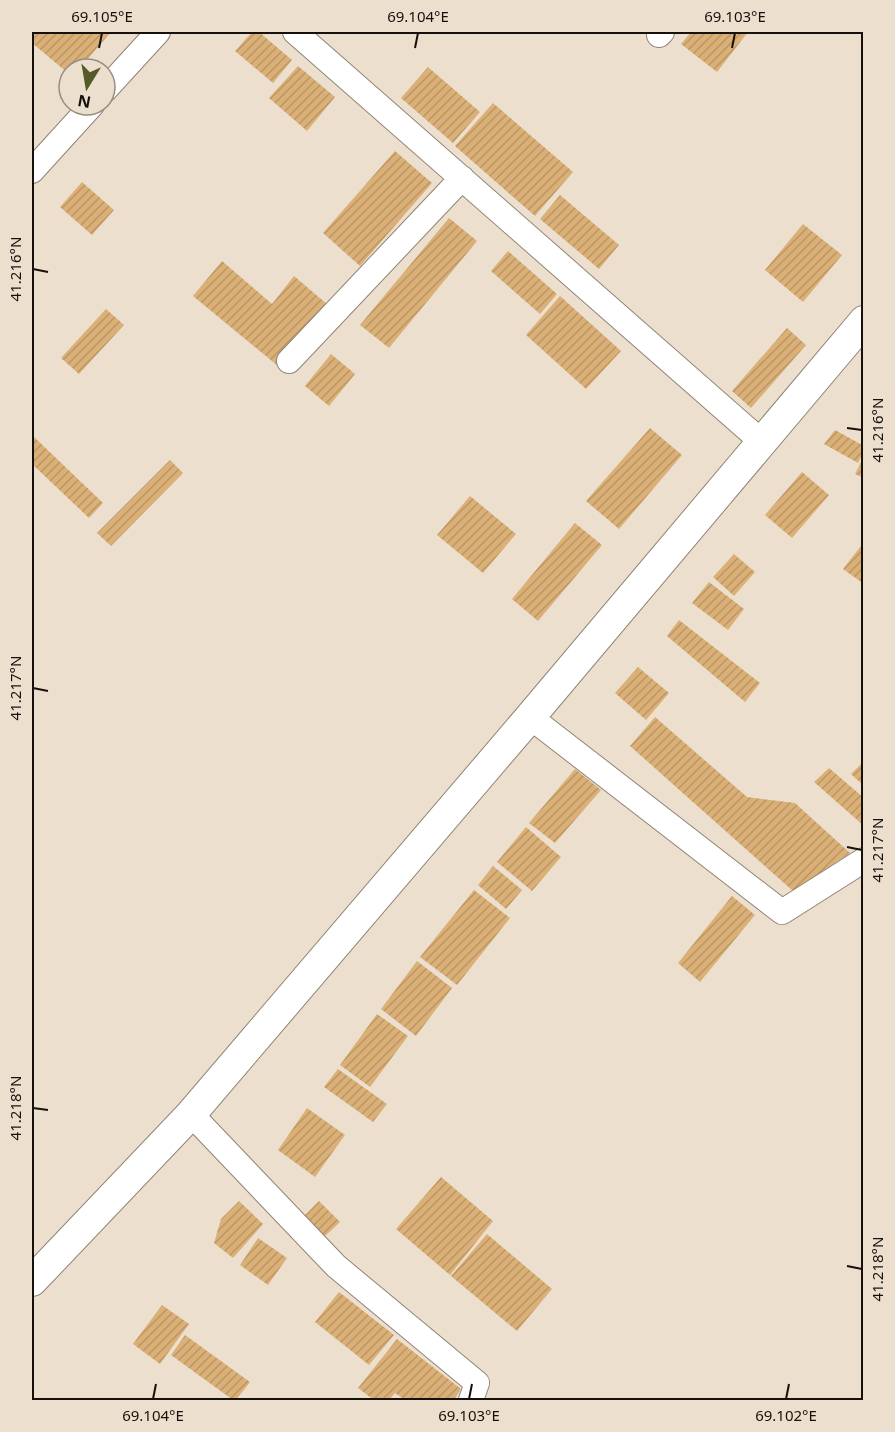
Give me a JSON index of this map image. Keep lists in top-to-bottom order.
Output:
{
  "north": "bottom",
  "coordinates": [
    "69.105°E",
    "69.104°E",
    "69.103°E",
    "41.216°N",
    "41.217°N",
    "41.218°N",
    "69.102°E"
  ]
}
